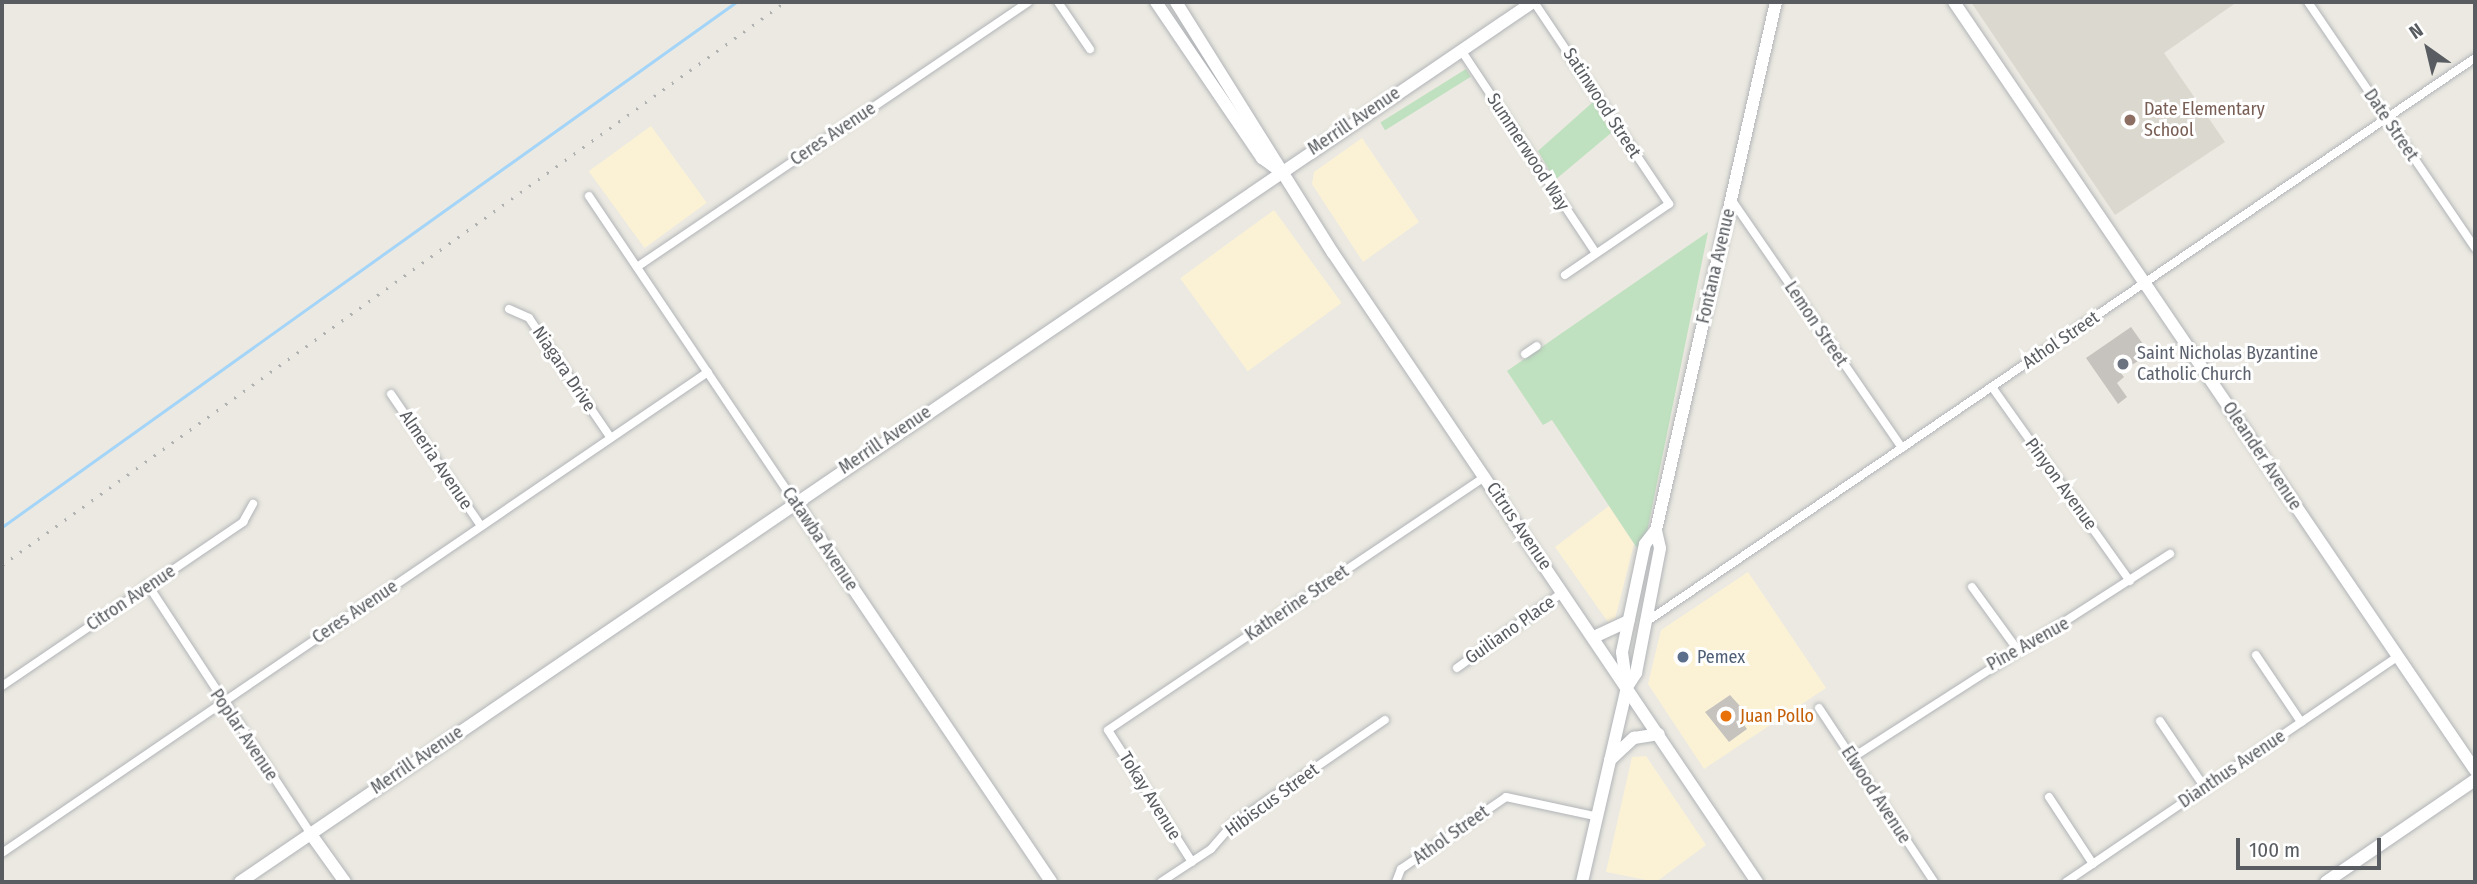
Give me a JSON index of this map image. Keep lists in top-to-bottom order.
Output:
{
  "streets": {
    "main road": [
      "Merrill Avenue",
      "Fontana Avenue",
      "Oleander Avenue",
      "Citrus Avenue",
      "Catawba Avenue",
      "Poplar Avenue"
    ],
    "street": [
      "Satinwood Street",
      "Date Street",
      "Ceres Avenue",
      "Summerwood Way",
      "Lemon Street",
      "Athol Street",
      "Niagara Drive",
      "Almeria Avenue",
      "Pinyon Avenue",
      "Citron Avenue",
      "Katherine Street",
      "Guiliano Place",
      "Pine Avenue",
      "Dianthus Avenue",
      "Elwood Avenue",
      "Tokay Avenue",
      "Hibiscus Street"
    ]
  },
  "crossings": [
    ["Satinwood Street", "Merrill Avenue"],
    ["Satinwood Street", "Summerwood Way"],
    ["Merrill Avenue", "Summerwood Way"],
    ["Merrill Avenue", "Citrus Avenue"],
    ["Merrill Avenue", "Catawba Avenue"],
    ["Merrill Avenue", "Poplar Avenue"],
    ["Date Street", "Athol Street"],
    ["Ceres Avenue", "Niagara Drive"],
    ["Ceres Avenue", "Almeria Avenue"],
    ["Ceres Avenue", "Catawba Avenue"],
    ["Ceres Avenue", "Poplar Avenue"],
    ["Fontana Avenue", "Lemon Street"],
    ["Fontana Avenue", "Athol Street"],
    ["Fontana Avenue", "Citrus Avenue"],
    ["Lemon Street", "Athol Street"],
    ["Athol Street", "Oleander Avenue"],
    ["Athol Street", "Pinyon Avenue"],
    ["Oleander Avenue", "Dianthus Avenue"],
    ["Pinyon Avenue", "Pine Avenue"],
    ["Citrus Avenue", "Katherine Street"],
    ["Citrus Avenue", "Guiliano Place"],
    ["Citron Avenue", "Poplar Avenue"],
    ["Katherine Street", "Tokay Avenue"],
    ["Pine Avenue", "Elwood Avenue"],
    ["Tokay Avenue", "Hibiscus Street"]
  ],
  "places": [
    "Date Elementary School",
    "Saint Nicholas Byzantine Catholic Church",
    "Pemex",
    "Juan Pollo"
  ],
  "scale_bar": "100 m",
  "north": "top left"
}
